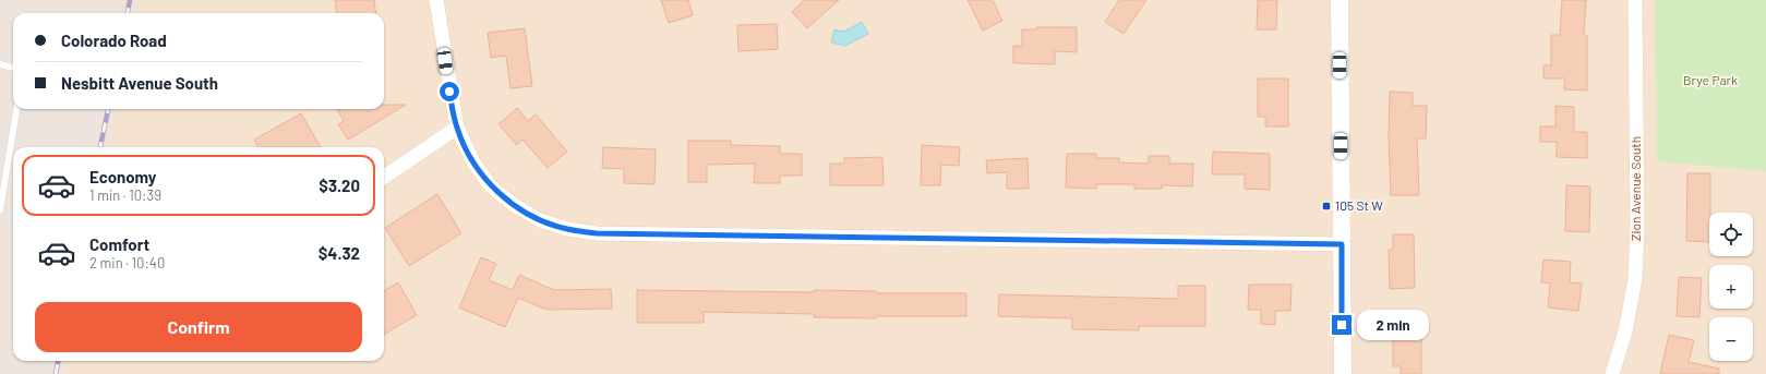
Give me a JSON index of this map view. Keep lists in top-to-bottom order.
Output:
{
  "streets": {
    "street": ["Zion Avenue South"]
  },
  "parks": ["Brye Park"],
  "places": {
    "transit": ["105 St W"]
  },
  "page": {
    "banner": ["Colorado Road", "Nesbitt Avenue South"],
    "list": [
      {
        "name": "Economy",
        "note": "1 min · 10:39",
        "value": "$3.20"
      },
      {
        "name": "Comfort",
        "note": "2 min · 10:40",
        "value": "$4.32"
      }
    ],
    "map_buttons": ["+", "−"],
    "buttons": "Confirm",
    "bubble": "2 min"
  }
}
